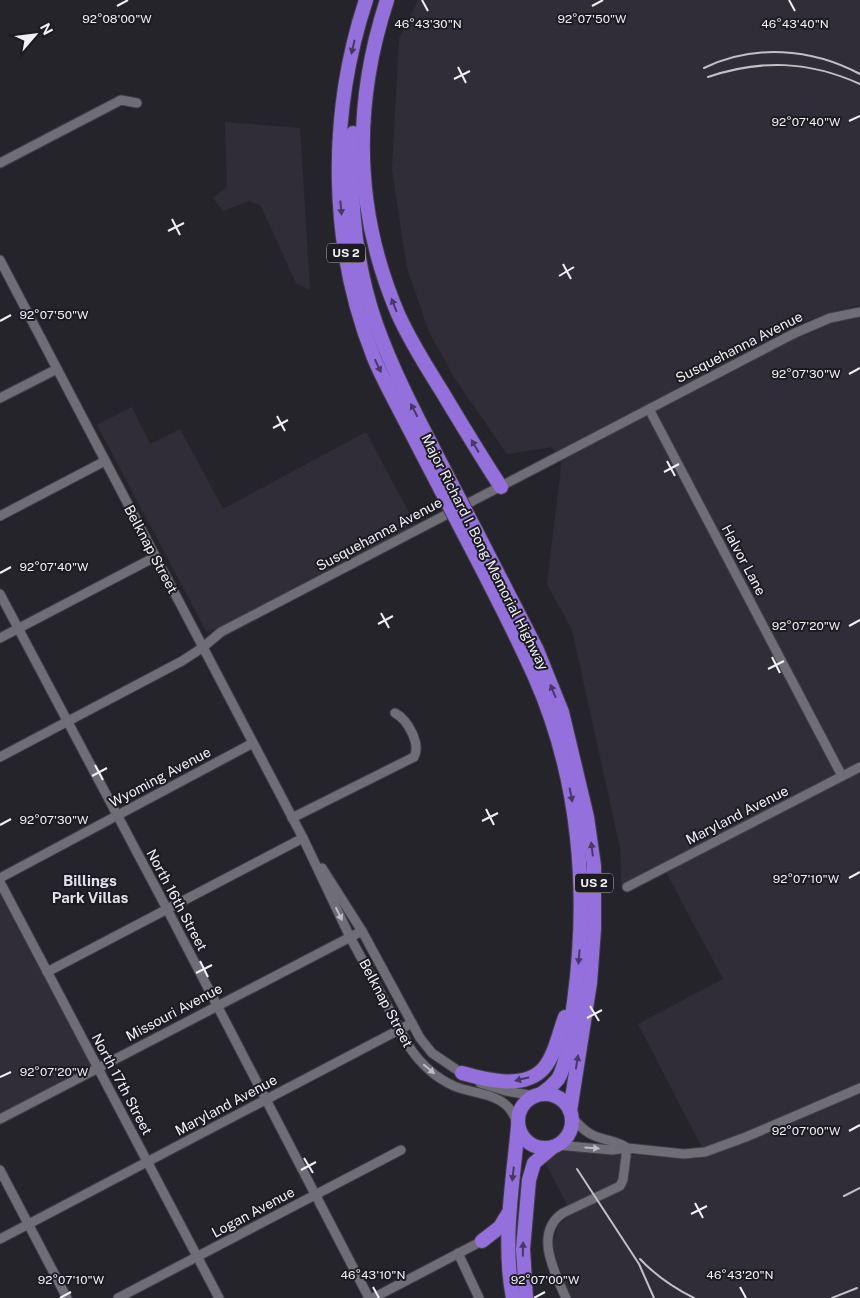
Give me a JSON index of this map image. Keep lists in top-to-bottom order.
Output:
{
  "streets": {
    "highway": ["US 2", "Major Richard I. Bong Memorial Highway"],
    "street": [
      "Susquehanna Avenue",
      "Belknap Street",
      "Halvor Lane",
      "Wyoming Avenue",
      "Maryland Avenue",
      "North 16th Street",
      "Missouri Avenue",
      "North 17th Street",
      "Logan Avenue"
    ]
  },
  "crossings": [
    ["US 2", "Belknap Street"],
    ["US 2", "Major Richard I. Bong Memorial Highway"],
    ["Susquehanna Avenue", "Belknap Street"],
    ["Susquehanna Avenue", "Halvor Lane"],
    ["Susquehanna Avenue", "North 16th Street"],
    ["Belknap Street", "Major Richard I. Bong Memorial Highway"],
    ["Belknap Street", "Wyoming Avenue"],
    ["Belknap Street", "Maryland Avenue"],
    ["Belknap Street", "Missouri Avenue"],
    ["Halvor Lane", "Maryland Avenue"],
    ["Wyoming Avenue", "North 16th Street"],
    ["Maryland Avenue", "North 16th Street"],
    ["Maryland Avenue", "North 17th Street"],
    ["North 16th Street", "Missouri Avenue"],
    ["North 16th Street", "Logan Avenue"],
    ["Missouri Avenue", "North 17th Street"],
    ["North 17th Street", "Logan Avenue"]
  ],
  "districts": ["Billings Park Villas"],
  "north": "top right",
  "coordinates": [
    "92°08'00\"W",
    "92°07'50\"W",
    "46°43'30\"N",
    "46°43'40\"N",
    "92°07'40\"W",
    "92°07'30\"W",
    "92°07'20\"W",
    "92°07'10\"W",
    "92°07'00\"W",
    "46°43'10\"N",
    "46°43'20\"N"
  ]
}
